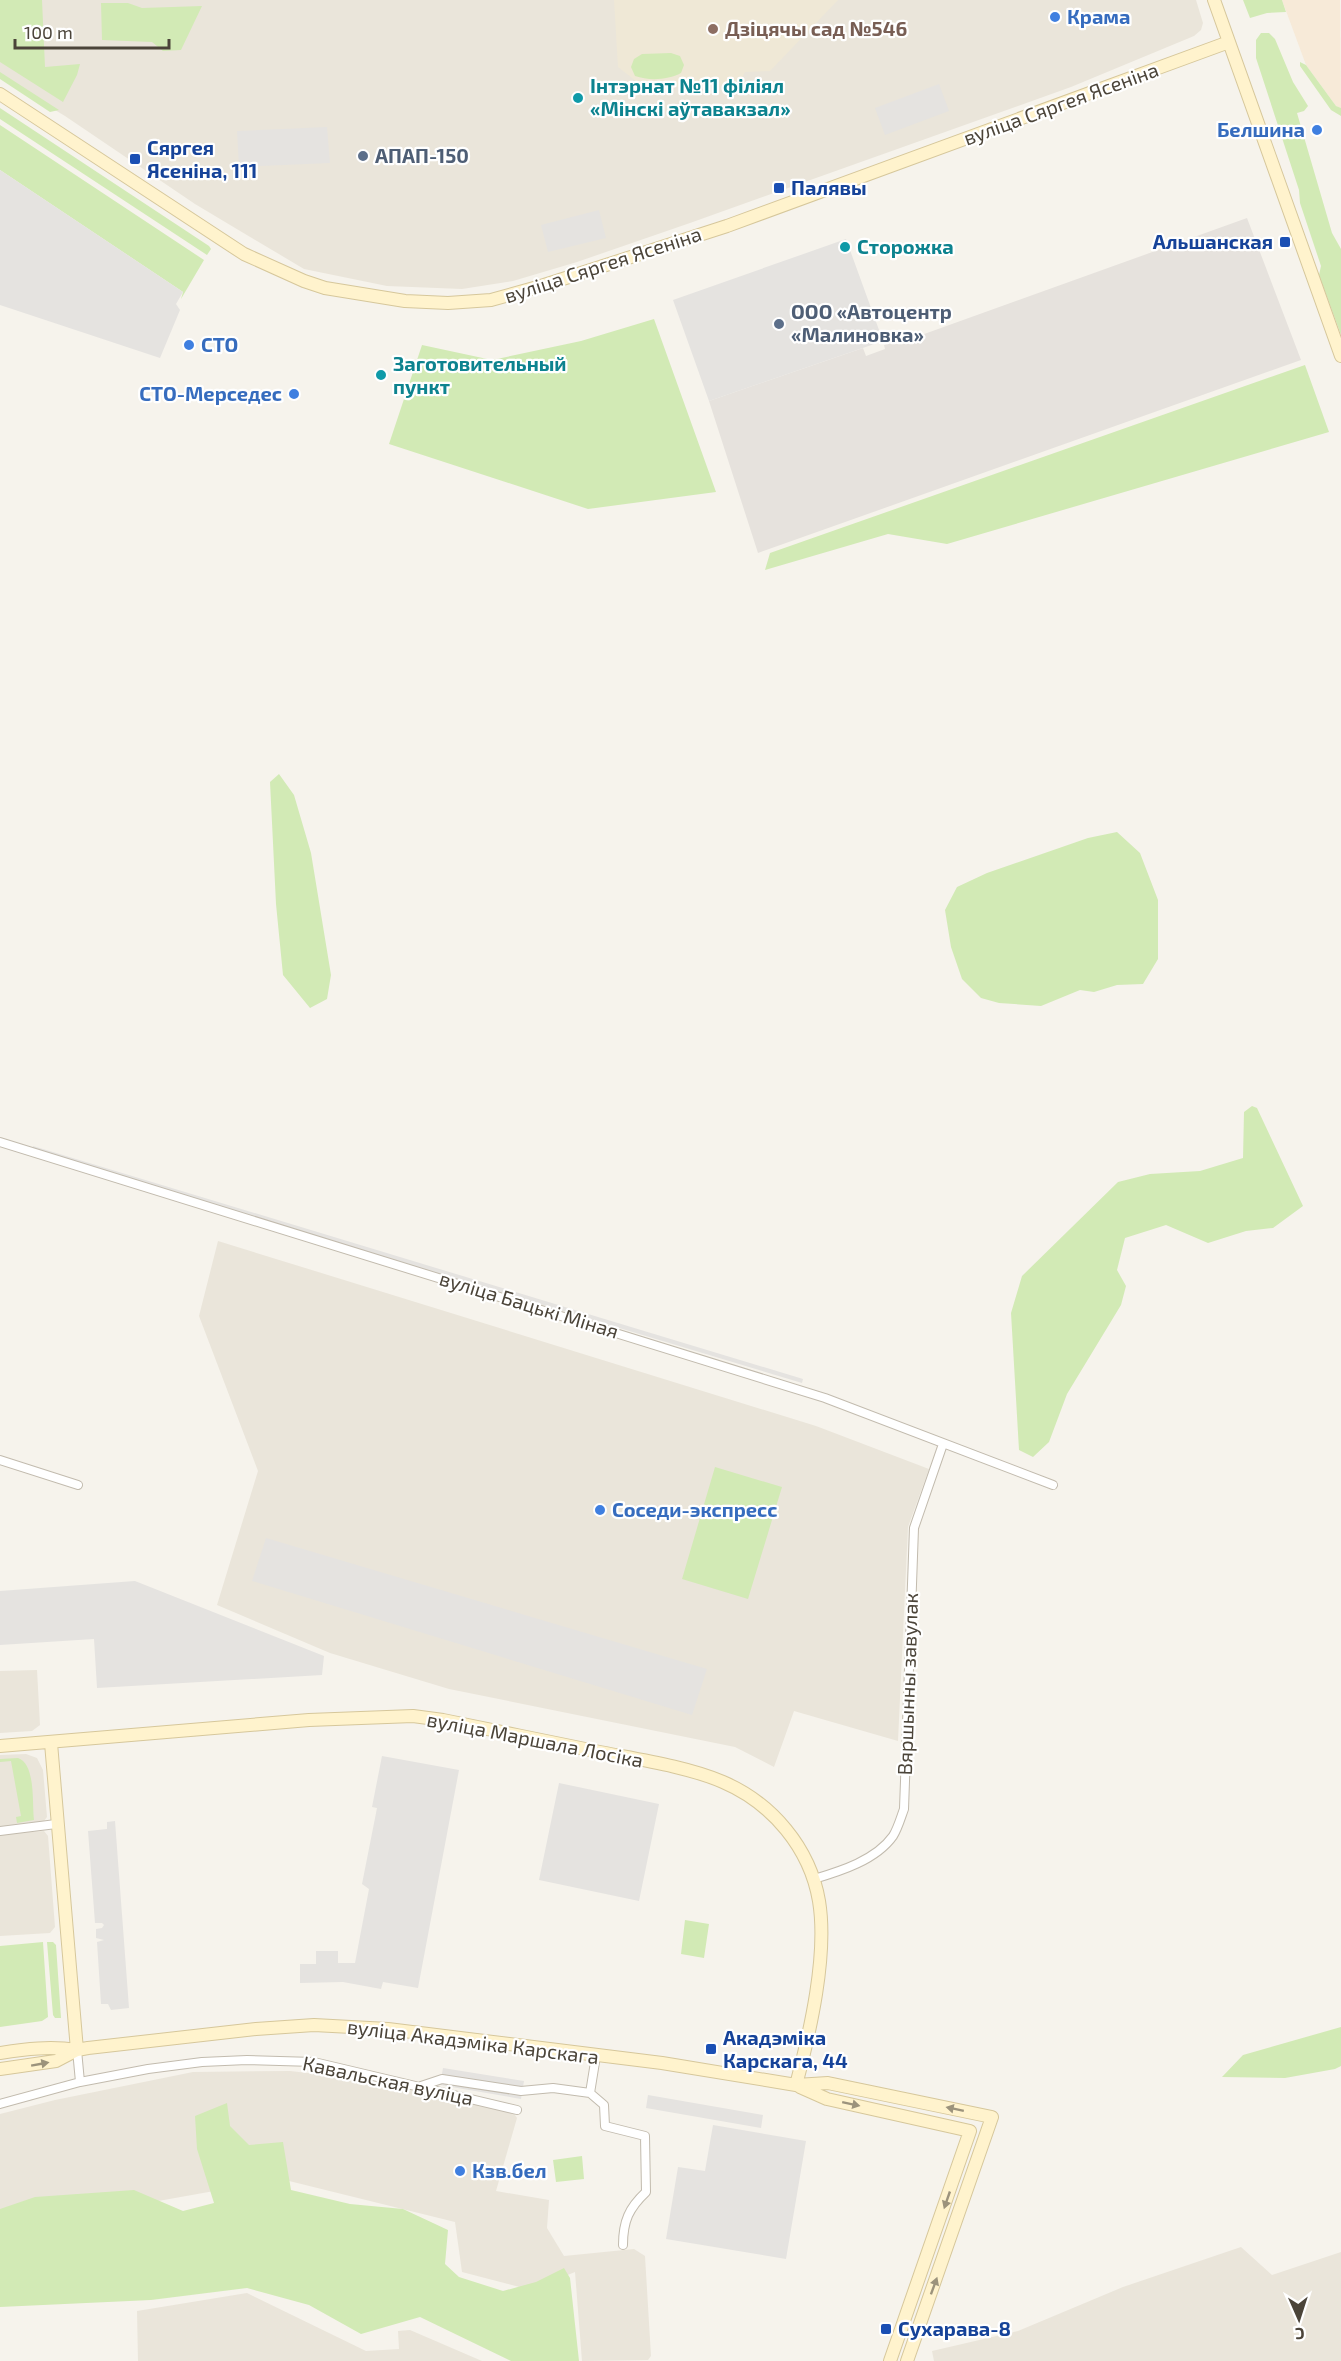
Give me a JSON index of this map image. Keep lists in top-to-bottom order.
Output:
{
  "streets": {
    "main road": ["вуліца Сяргея Ясеніна", "вуліца Маршала Лосіка", "вуліца Акадэміка Карскага"],
    "street": ["вуліца Бацькі Міная", "Вяршынны завулак", "Кавальская вуліца"]
  },
  "crossings": [
    ["вуліца Бацькі Міная", "Вяршынны завулак"],
    ["Вяршынны завулак", "вуліца Маршала Лосіка"],
    ["вуліца Маршала Лосіка", "вуліца Акадэміка Карскага"]
  ],
  "places": {
    "other": [
      "Крама",
      "Дзіцячы сад №546",
      "Інтэрнат №11 філіял «Мінскі аўтавакзал»",
      "Белшина",
      "АПАП-150",
      "Сторожка",
      "ООО «Автоцентр «Малиновка»",
      "СТО",
      "Заготовительный пункт",
      "СТО-Мерседес",
      "Соседи-экспресс",
      "Кзв.бел"
    ],
    "transit": [
      "Сяргея Ясеніна, 111",
      "Палявы",
      "Альшанская",
      "Акадэміка Карскага, 44",
      "Сухарава-8"
    ]
  },
  "scale_bar": "100 m",
  "north": "bottom"
}
